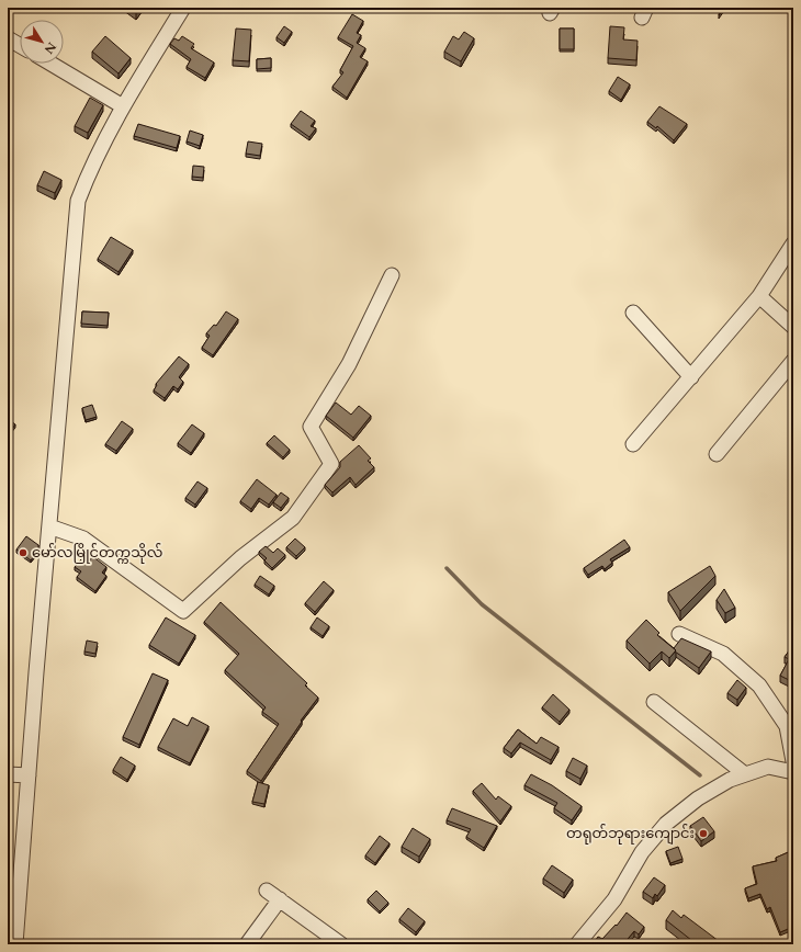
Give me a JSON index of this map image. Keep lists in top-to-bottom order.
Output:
{
  "places": ["မော်လမြိုင်တက္ကသိုလ်", "တရုတ်ဘုရားကျောင်း"],
  "north": "bottom right"
}
